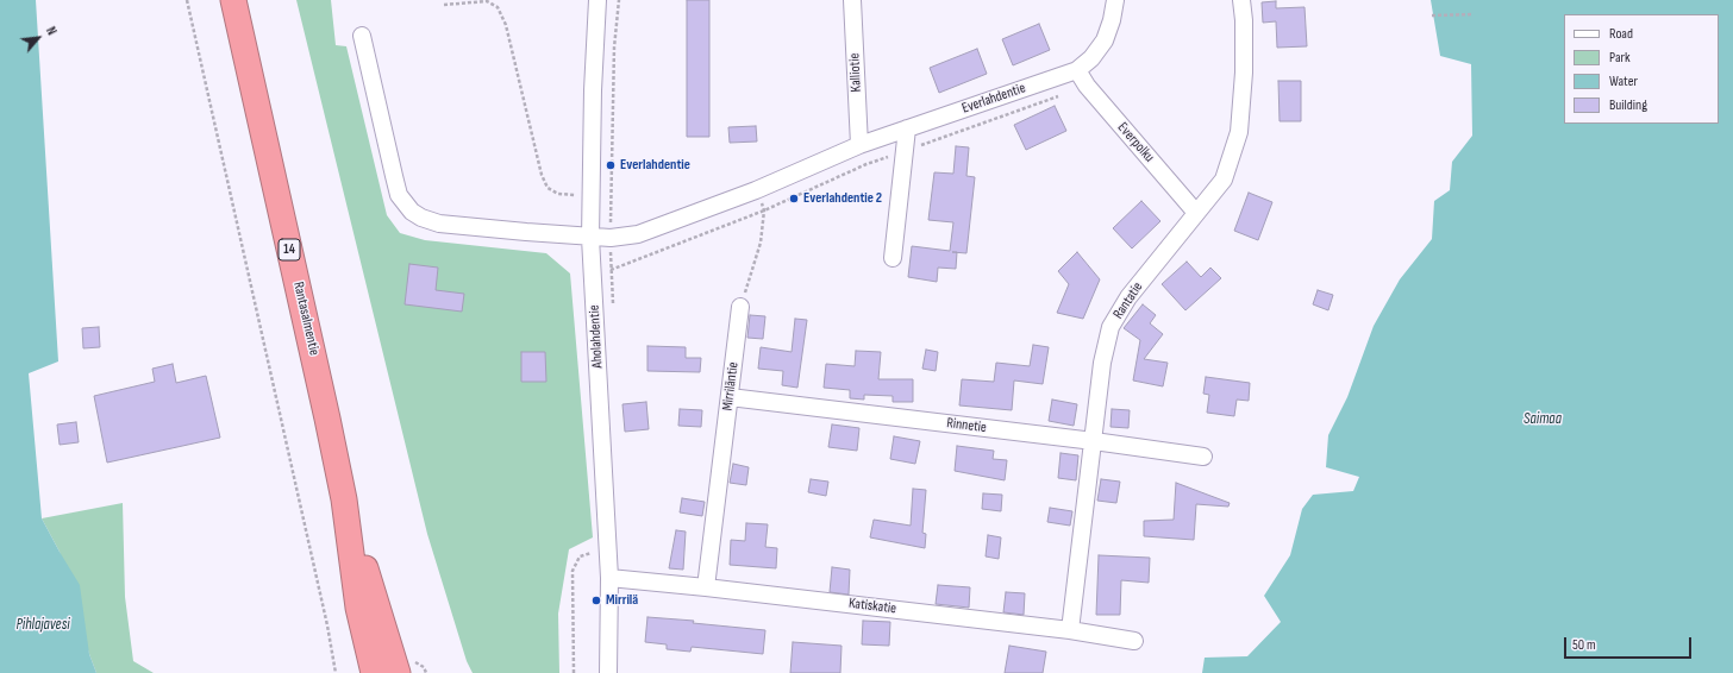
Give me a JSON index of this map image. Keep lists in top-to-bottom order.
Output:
{
  "streets": {
    "highway": ["14", "Rantasalmentie"],
    "street": [
      "Kalliotie",
      "Everlahdentie",
      "Everpolku",
      "Rantatie",
      "Aholahdentie",
      "Mirriläntie",
      "Rinnetie",
      "Katiskatie"
    ]
  },
  "crossings": [
    ["Kalliotie", "Everlahdentie"],
    ["Everlahdentie", "Everpolku"],
    ["Everlahdentie", "Aholahdentie"],
    ["Everpolku", "Rantatie"],
    ["Rantatie", "Rinnetie"],
    ["Rantatie", "Katiskatie"],
    ["Aholahdentie", "Katiskatie"],
    ["Mirriläntie", "Rinnetie"],
    ["Mirriläntie", "Katiskatie"]
  ],
  "water": ["Saimaa", "Pihlajavesi"],
  "places": ["Everlahdentie", "Everlahdentie 2", "Mirrilä"],
  "legend": [
    "Road",
    "Park",
    "Water",
    "Building"
  ],
  "scale_bar": "50 m",
  "north": "top right"
}
